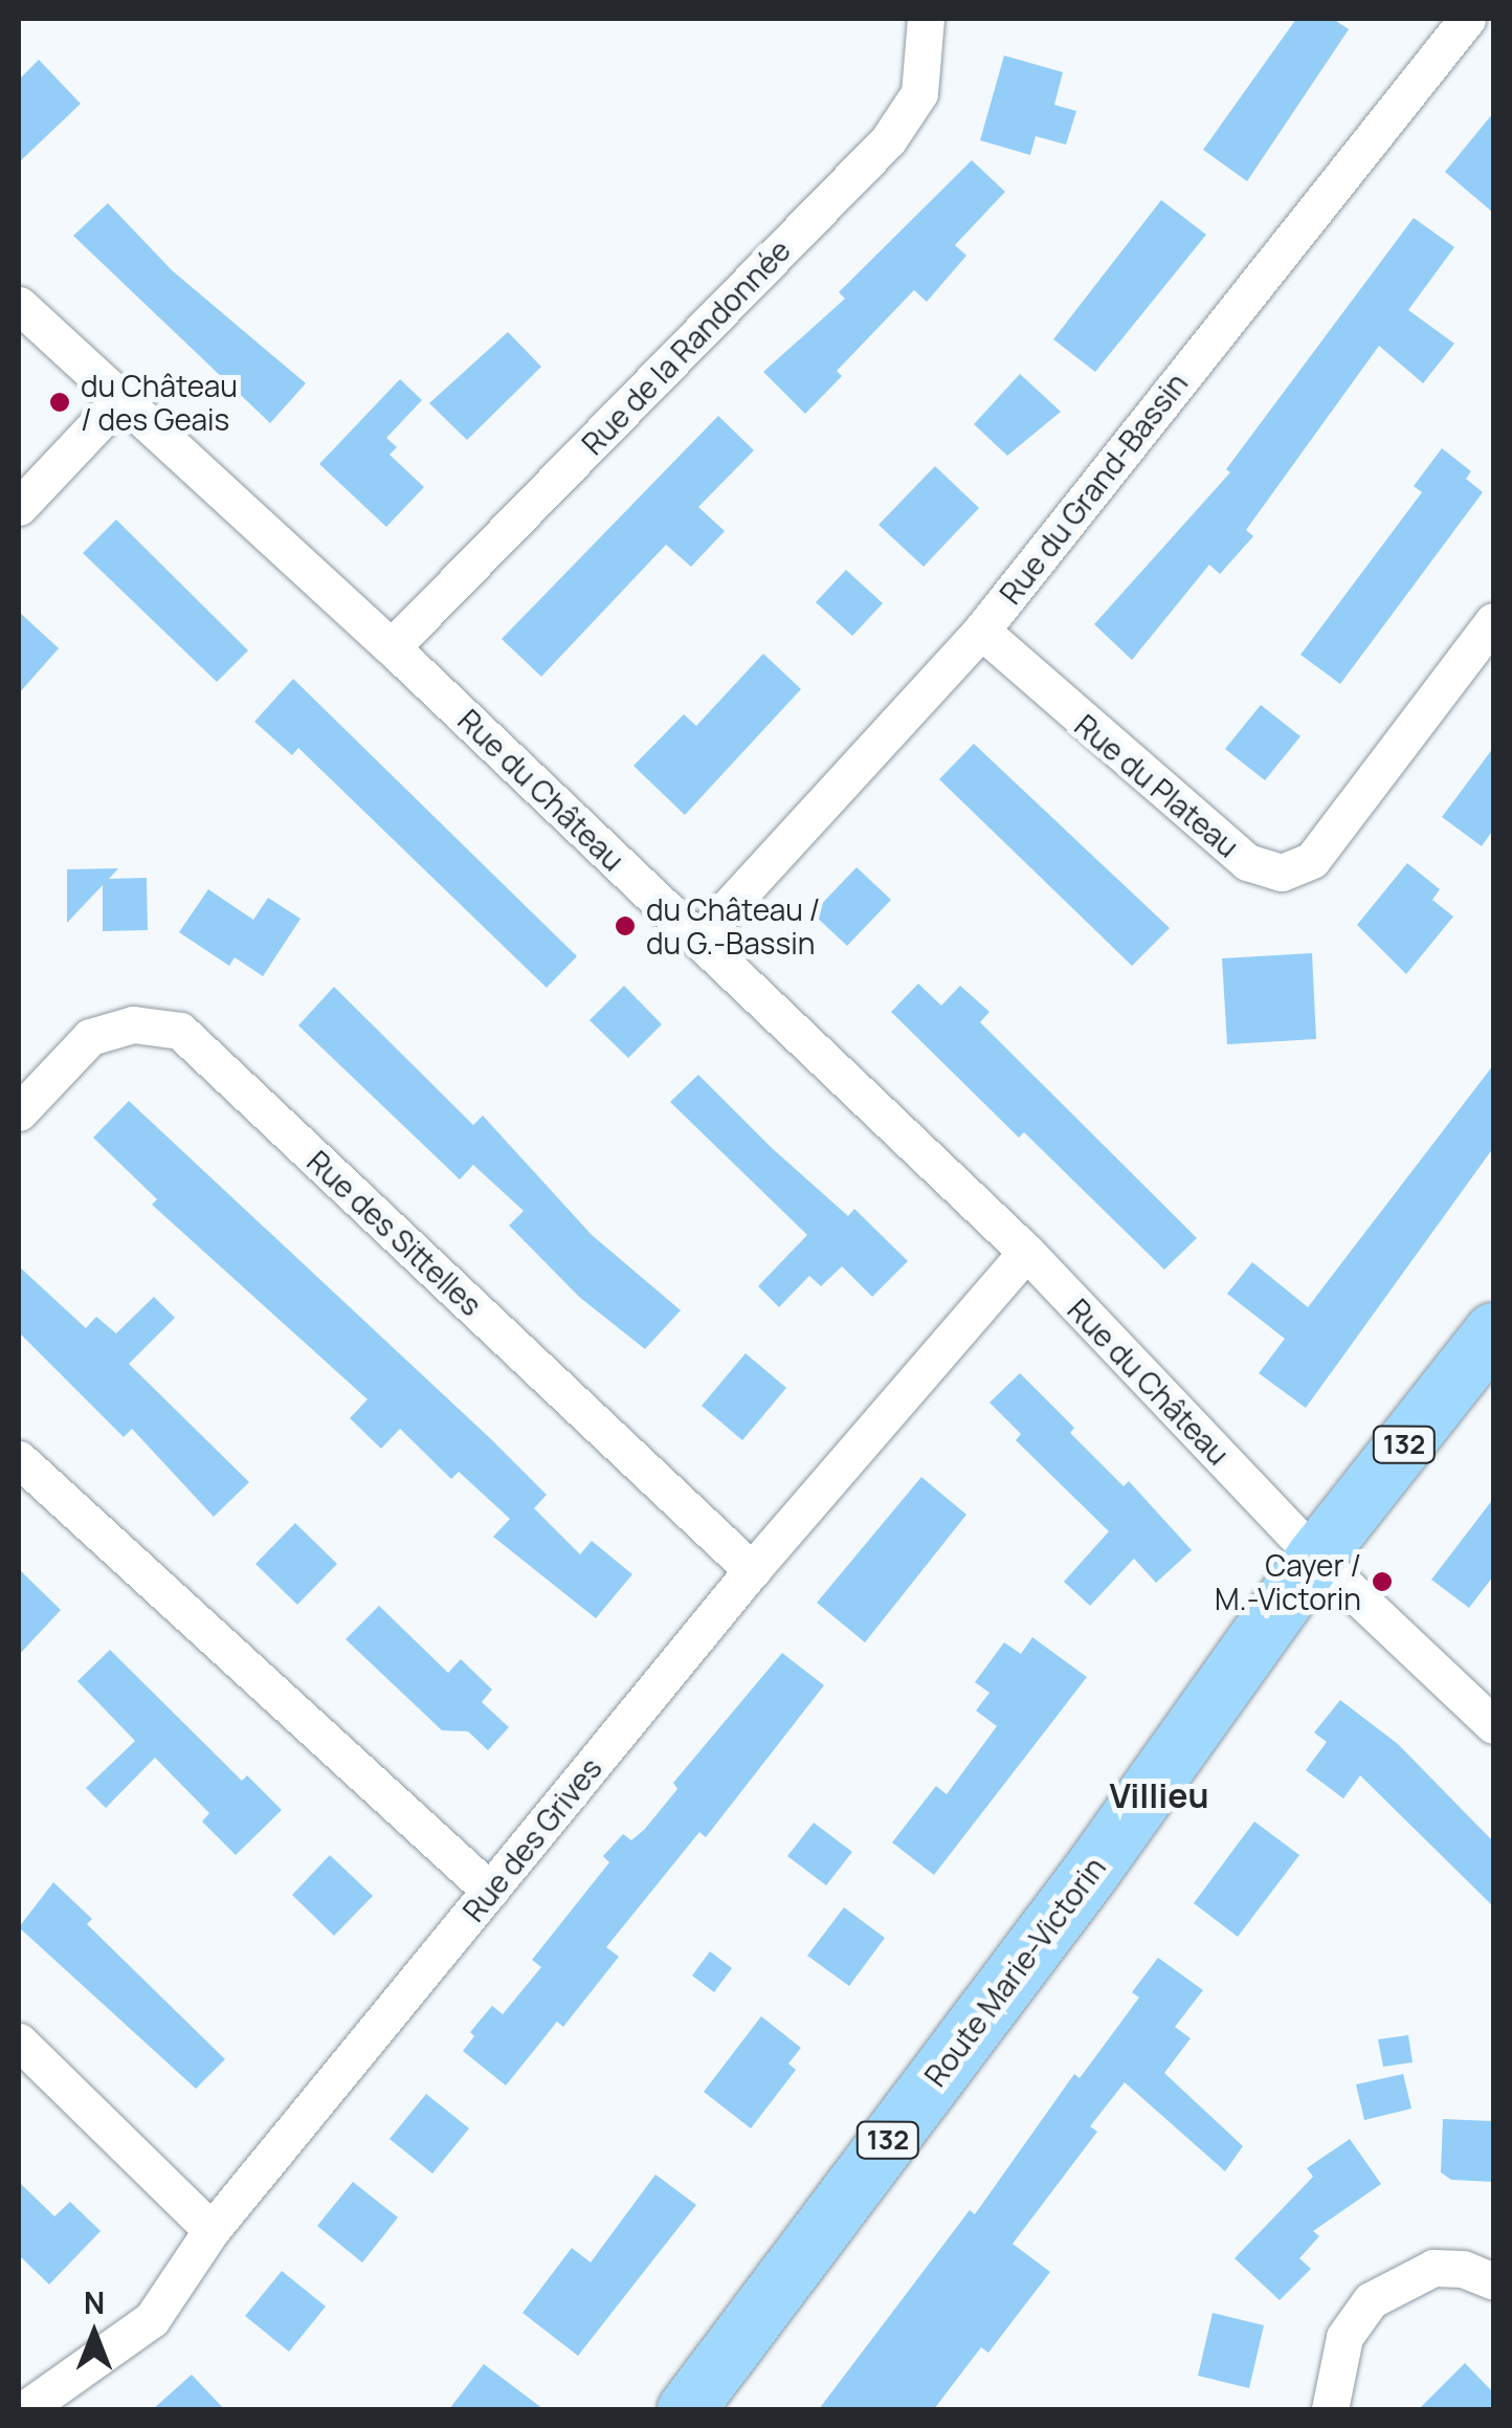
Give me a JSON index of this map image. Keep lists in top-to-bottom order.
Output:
{
  "streets": {
    "main road": ["132", "Route Marie-Victorin"],
    "street": [
      "Rue de la Randonnée",
      "Rue du Grand-Bassin",
      "Rue du Plateau",
      "Rue du Château",
      "Rue des Sittelles",
      "Rue des Grives"
    ]
  },
  "crossings": [
    ["Rue de la Randonnée", "Rue du Château"],
    ["Rue du Grand-Bassin", "Rue du Plateau"],
    ["Rue du Grand-Bassin", "Rue du Château"],
    ["Rue du Château", "Rue des Grives"],
    ["Rue du Château", "Route Marie-Victorin"],
    ["Rue des Sittelles", "Rue des Grives"]
  ],
  "districts": ["Villieu"],
  "places": ["du Château / des Geais", "du Château / du G.-Bassin", "Cayer / M.-Victorin"],
  "north": "top"
}
